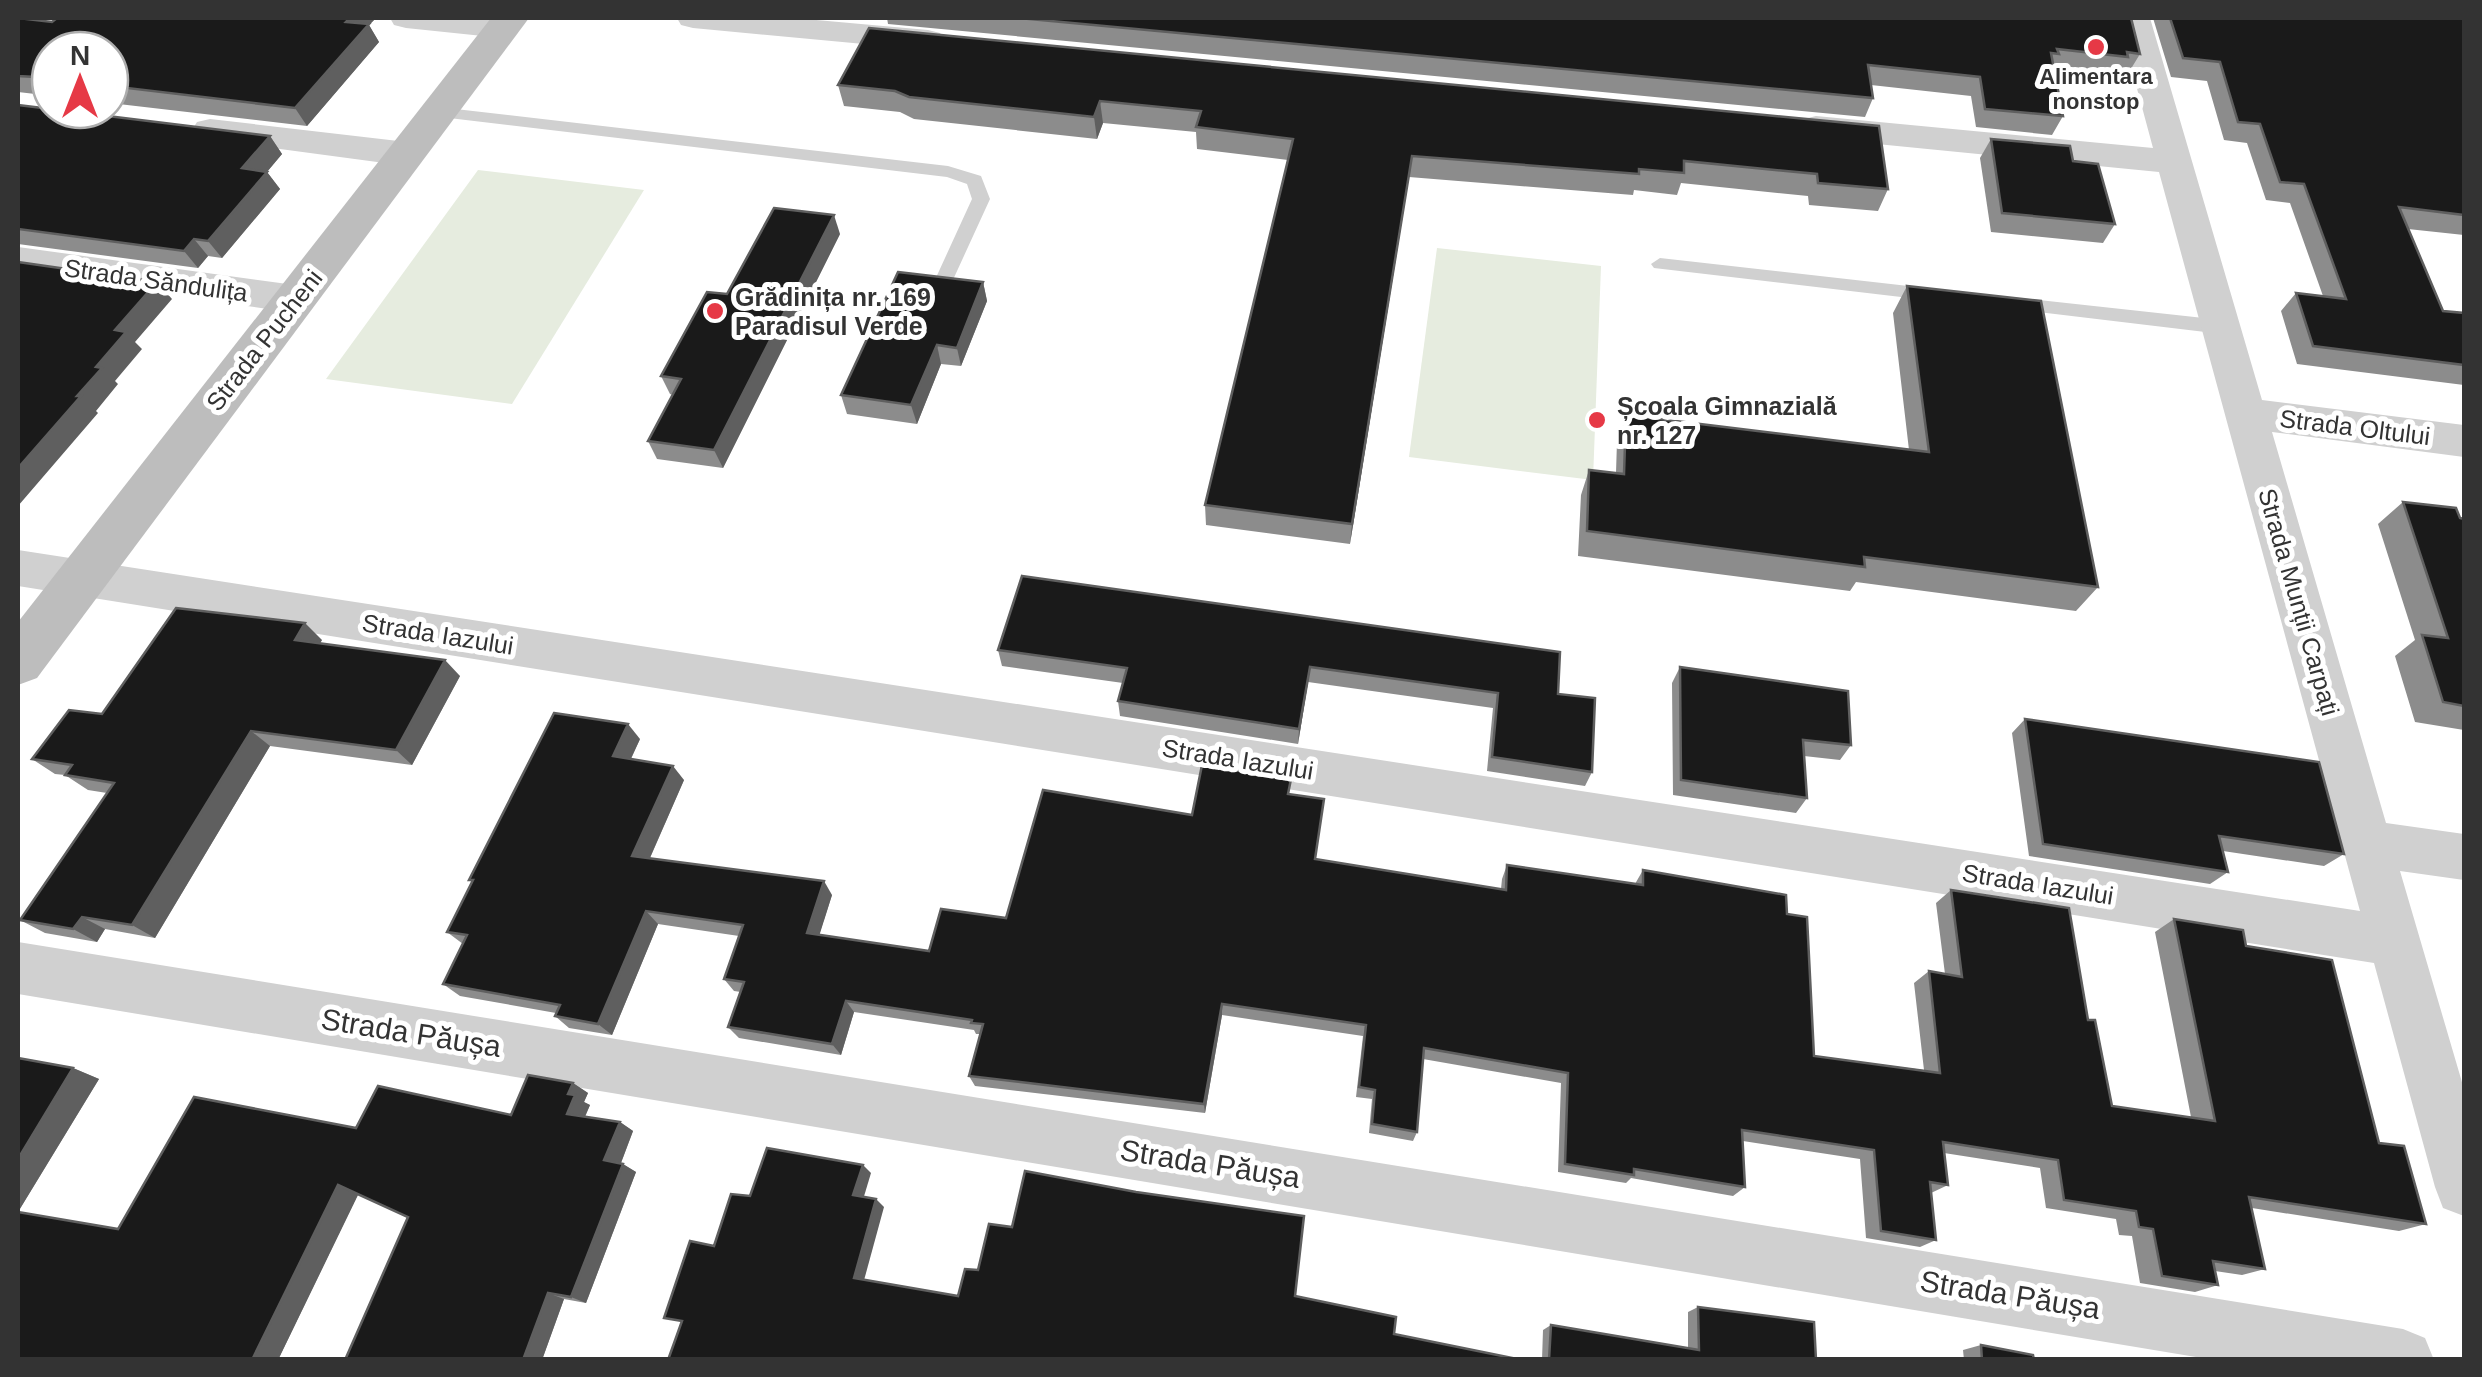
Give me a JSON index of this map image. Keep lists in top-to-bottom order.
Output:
{
  "streets": {
    "street": [
      "Strada Săndulița",
      "Strada Pucheni",
      "Strada Oltului",
      "Strada Munții Carpați",
      "Strada Iazului",
      "Strada Păușa"
    ]
  },
  "crossings": [
    ["Strada Săndulița", "Strada Pucheni"],
    ["Strada Pucheni", "Strada Iazului"],
    ["Strada Oltului", "Strada Munții Carpați"],
    ["Strada Munții Carpați", "Strada Iazului"]
  ],
  "places": ["Alimentara nonstop", "Grădinița nr. 169 Paradisul Verde", "Școala Gimnazială nr. 127"],
  "north": "top"
}
